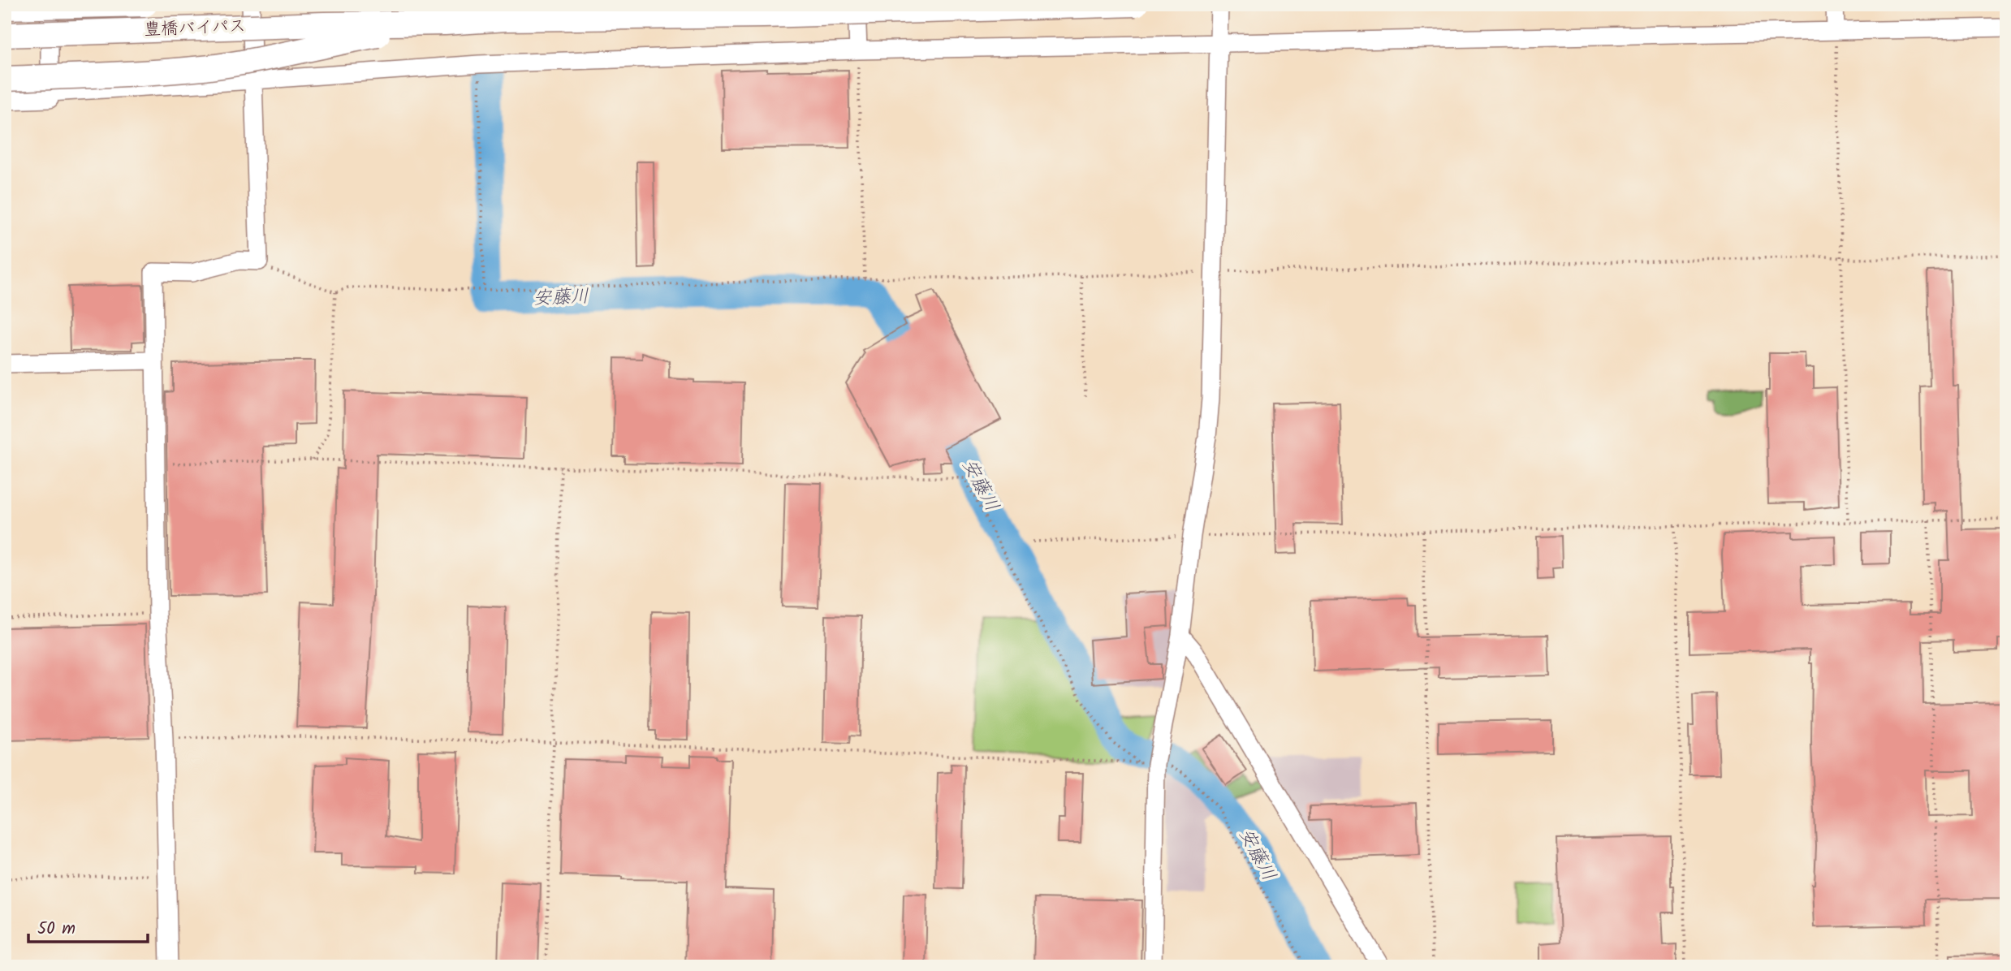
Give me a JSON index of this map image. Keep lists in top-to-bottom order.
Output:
{
  "streets": {
    "highway": ["豊橋バイパス"]
  },
  "water": ["安藤川"],
  "scale_bar": "50 m"
}
